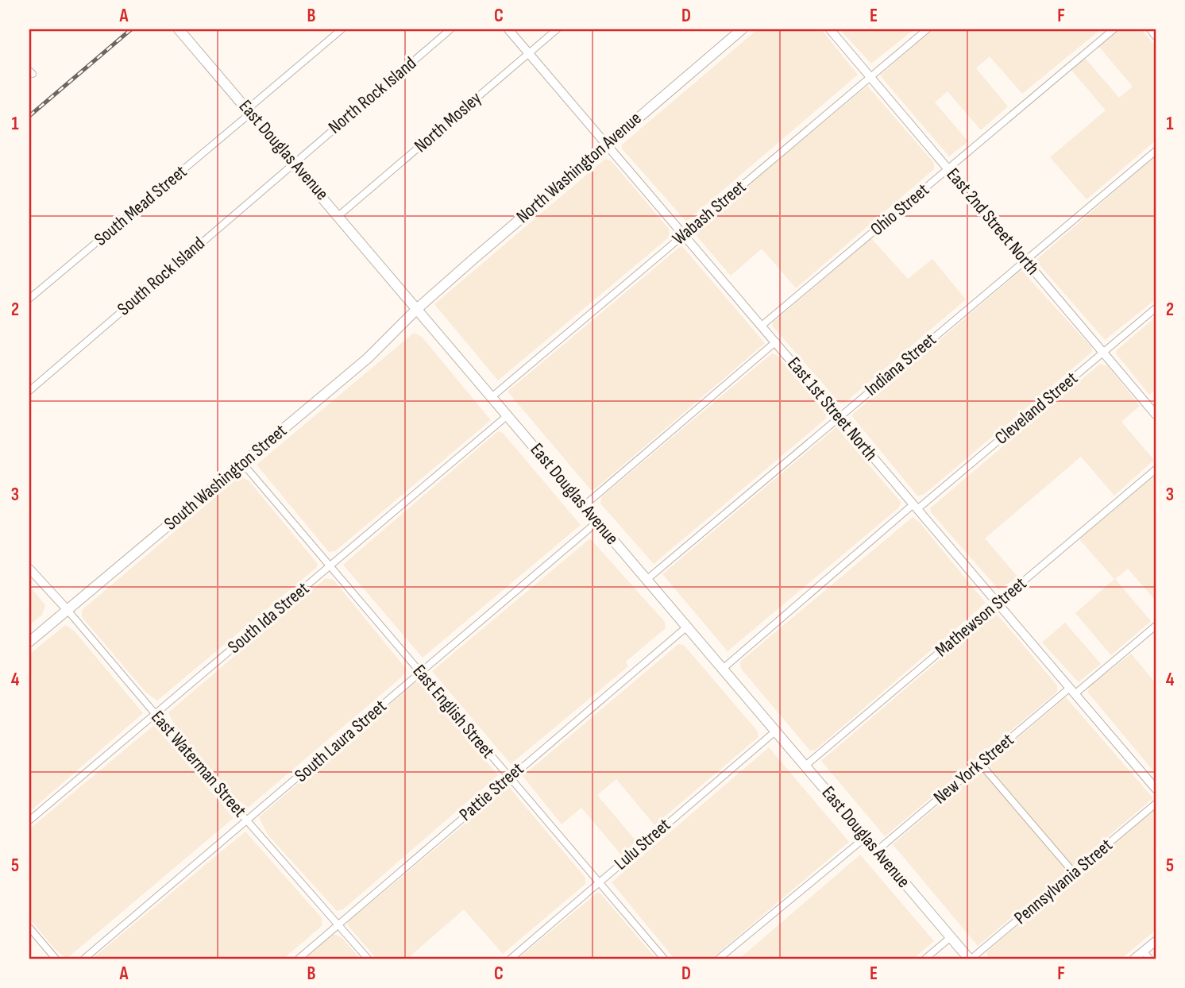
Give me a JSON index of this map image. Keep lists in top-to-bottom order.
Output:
{
  "streets": {
    "main road": ["East Douglas Avenue", "North Washington Avenue", "South Washington Street"],
    "street": [
      "North Rock Island",
      "North Mosley",
      "South Mead Street",
      "Ohio Street",
      "Wabash Street",
      "East 2nd Street North",
      "South Rock Island",
      "Indiana Street",
      "Cleveland Street",
      "East 1st Street North",
      "Mathewson Street",
      "South Ida Street",
      "East English Street",
      "South Laura Street",
      "East Waterman Street",
      "New York Street",
      "Pattie Street",
      "Lulu Street",
      "Pennsylvania Street"
    ]
  },
  "crossings": [
    ["North Rock Island", "East Douglas Avenue"],
    ["North Rock Island", "South Rock Island"],
    ["North Mosley", "East Douglas Avenue"],
    ["North Mosley", "East 1st Street North"],
    ["East Douglas Avenue", "North Washington Avenue"],
    ["East Douglas Avenue", "South Mead Street"],
    ["East Douglas Avenue", "Wabash Street"],
    ["East Douglas Avenue", "South Rock Island"],
    ["East Douglas Avenue", "Indiana Street"],
    ["East Douglas Avenue", "Cleveland Street"],
    ["East Douglas Avenue", "South Washington Street"],
    ["East Douglas Avenue", "Mathewson Street"],
    ["East Douglas Avenue", "South Ida Street"],
    ["East Douglas Avenue", "South Laura Street"],
    ["East Douglas Avenue", "New York Street"],
    ["East Douglas Avenue", "Pattie Street"],
    ["East Douglas Avenue", "Lulu Street"],
    ["East Douglas Avenue", "Pennsylvania Street"],
    ["North Washington Avenue", "East 1st Street North"],
    ["North Washington Avenue", "South Washington Street"],
    ["Ohio Street", "East 2nd Street North"],
    ["Ohio Street", "East 1st Street North"],
    ["Wabash Street", "East 2nd Street North"],
    ["Wabash Street", "East 1st Street North"],
    ["East 2nd Street North", "Indiana Street"],
    ["East 2nd Street North", "Cleveland Street"],
    ["Indiana Street", "East 1st Street North"],
    ["Cleveland Street", "East 1st Street North"],
    ["East 1st Street North", "Mathewson Street"],
    ["East 1st Street North", "New York Street"],
    ["South Washington Street", "East English Street"],
    ["South Washington Street", "East Waterman Street"],
    ["South Ida Street", "East English Street"],
    ["South Ida Street", "East Waterman Street"],
    ["East English Street", "South Laura Street"],
    ["East English Street", "Pattie Street"],
    ["East English Street", "Lulu Street"],
    ["South Laura Street", "East Waterman Street"],
    ["East Waterman Street", "Pattie Street"]
  ],
  "grid": {
    "columns": [
      "A",
      "B",
      "C",
      "D",
      "E",
      "F"
    ],
    "rows": [
      "1",
      "2",
      "3",
      "4",
      "5"
    ]
  }
}
